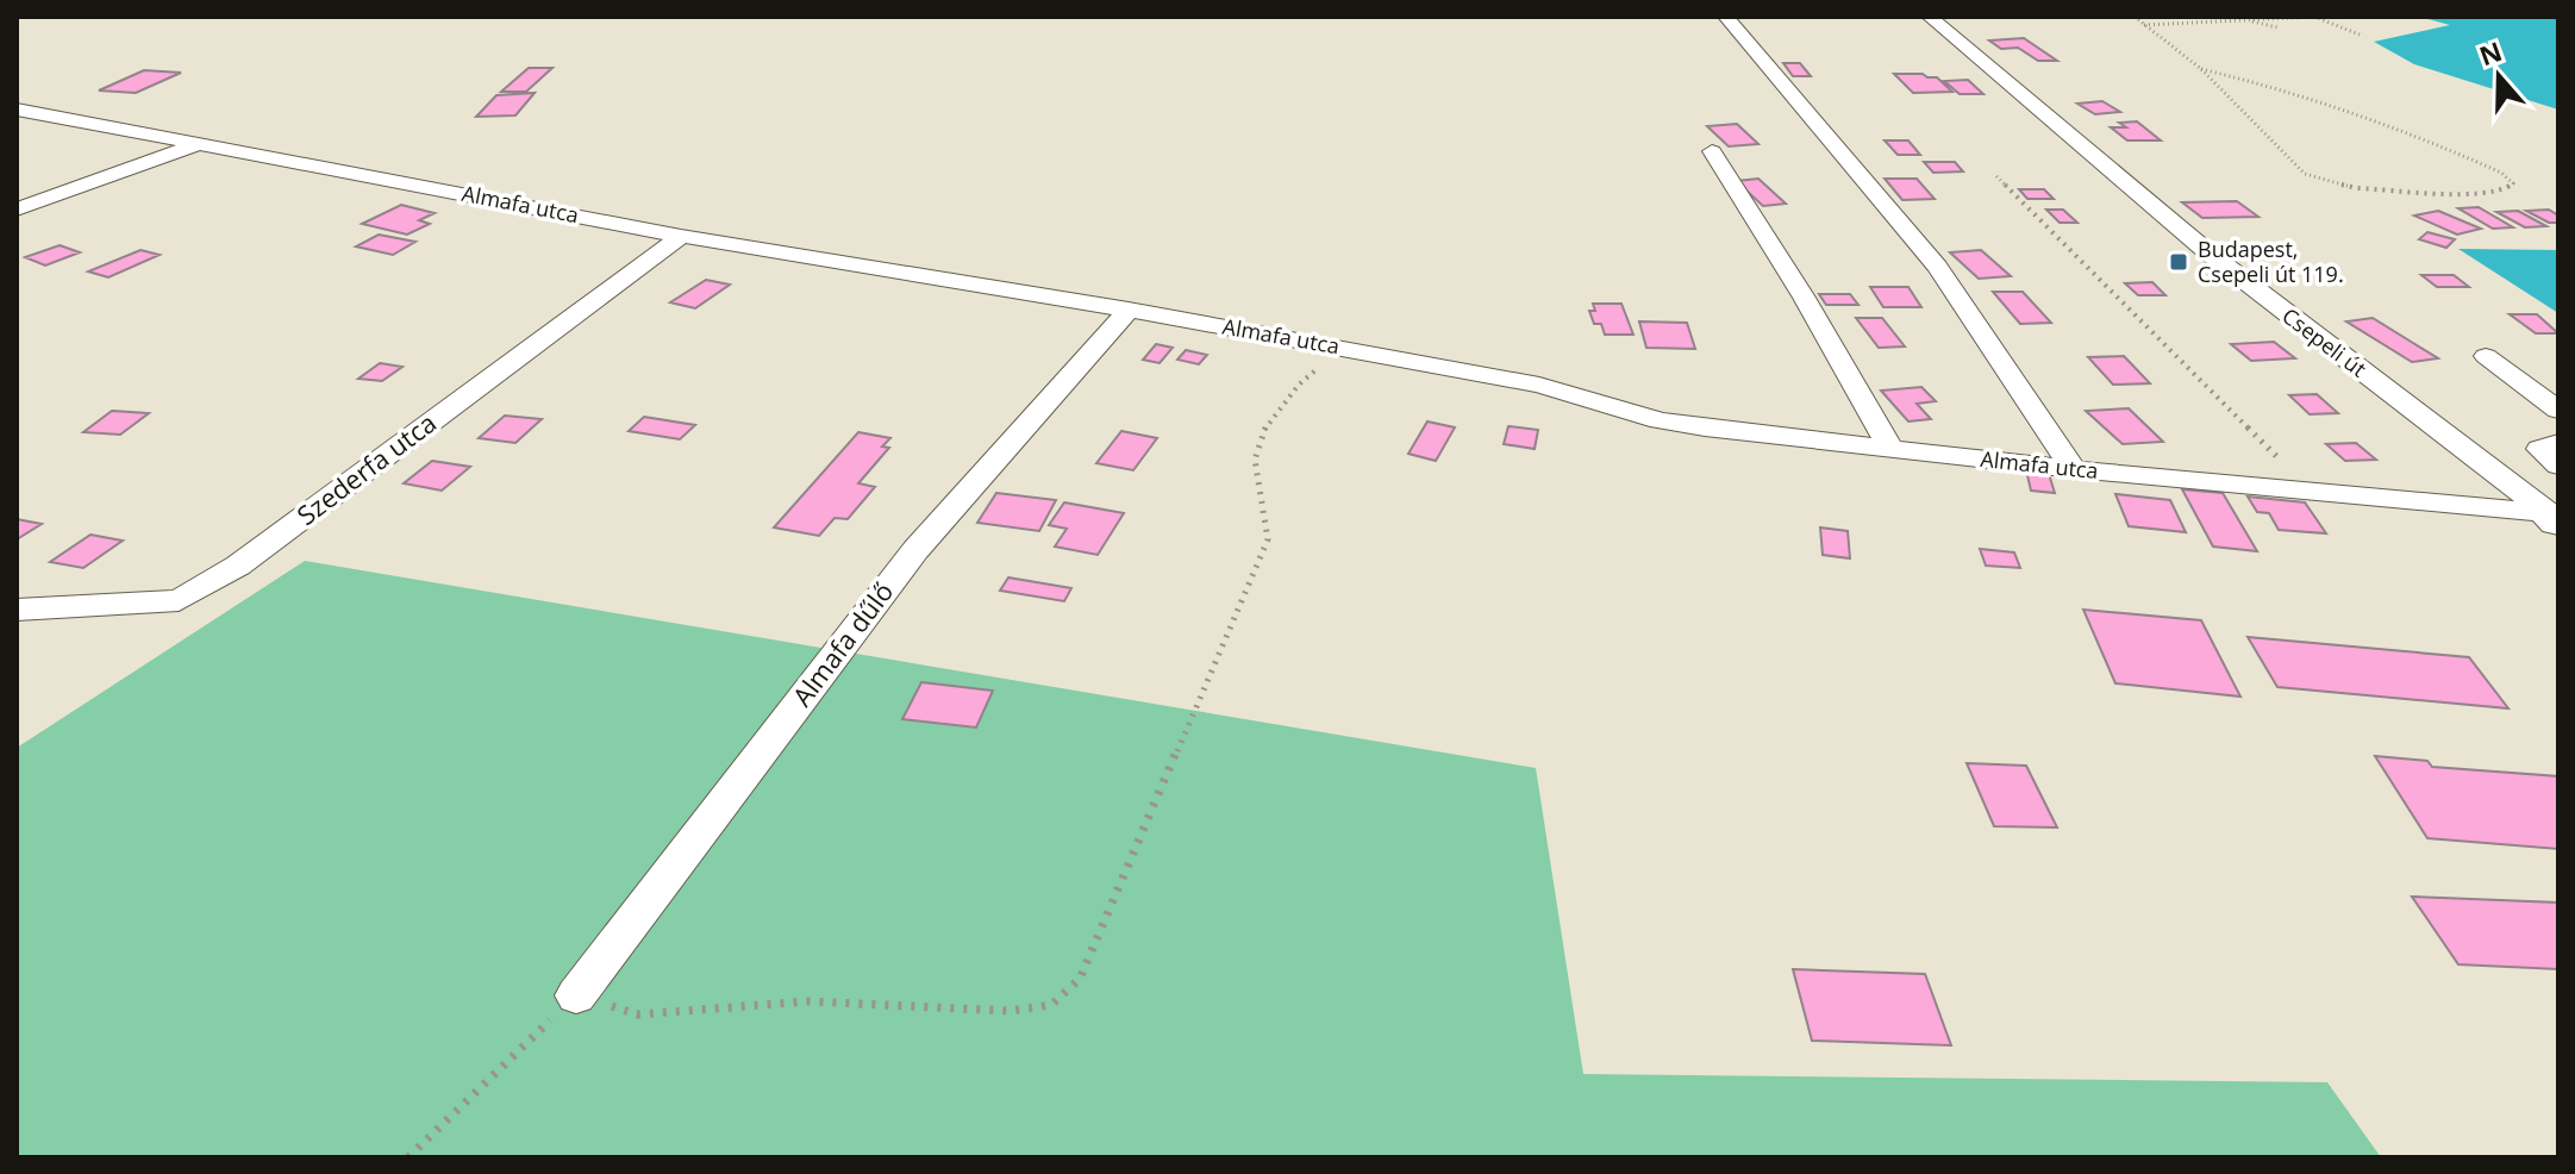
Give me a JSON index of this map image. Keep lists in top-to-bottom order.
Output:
{
  "streets": {
    "street": [
      "Almafa utca",
      "Csepeli út",
      "Szederfa utca",
      "Almafa dűlő"
    ]
  },
  "crossings": [
    ["Almafa utca", "Csepeli út"],
    ["Almafa utca", "Szederfa utca"],
    ["Almafa utca", "Almafa dűlő"]
  ],
  "places": {
    "transit": ["Budapest, Csepeli út 119."]
  },
  "north": "top"
}
